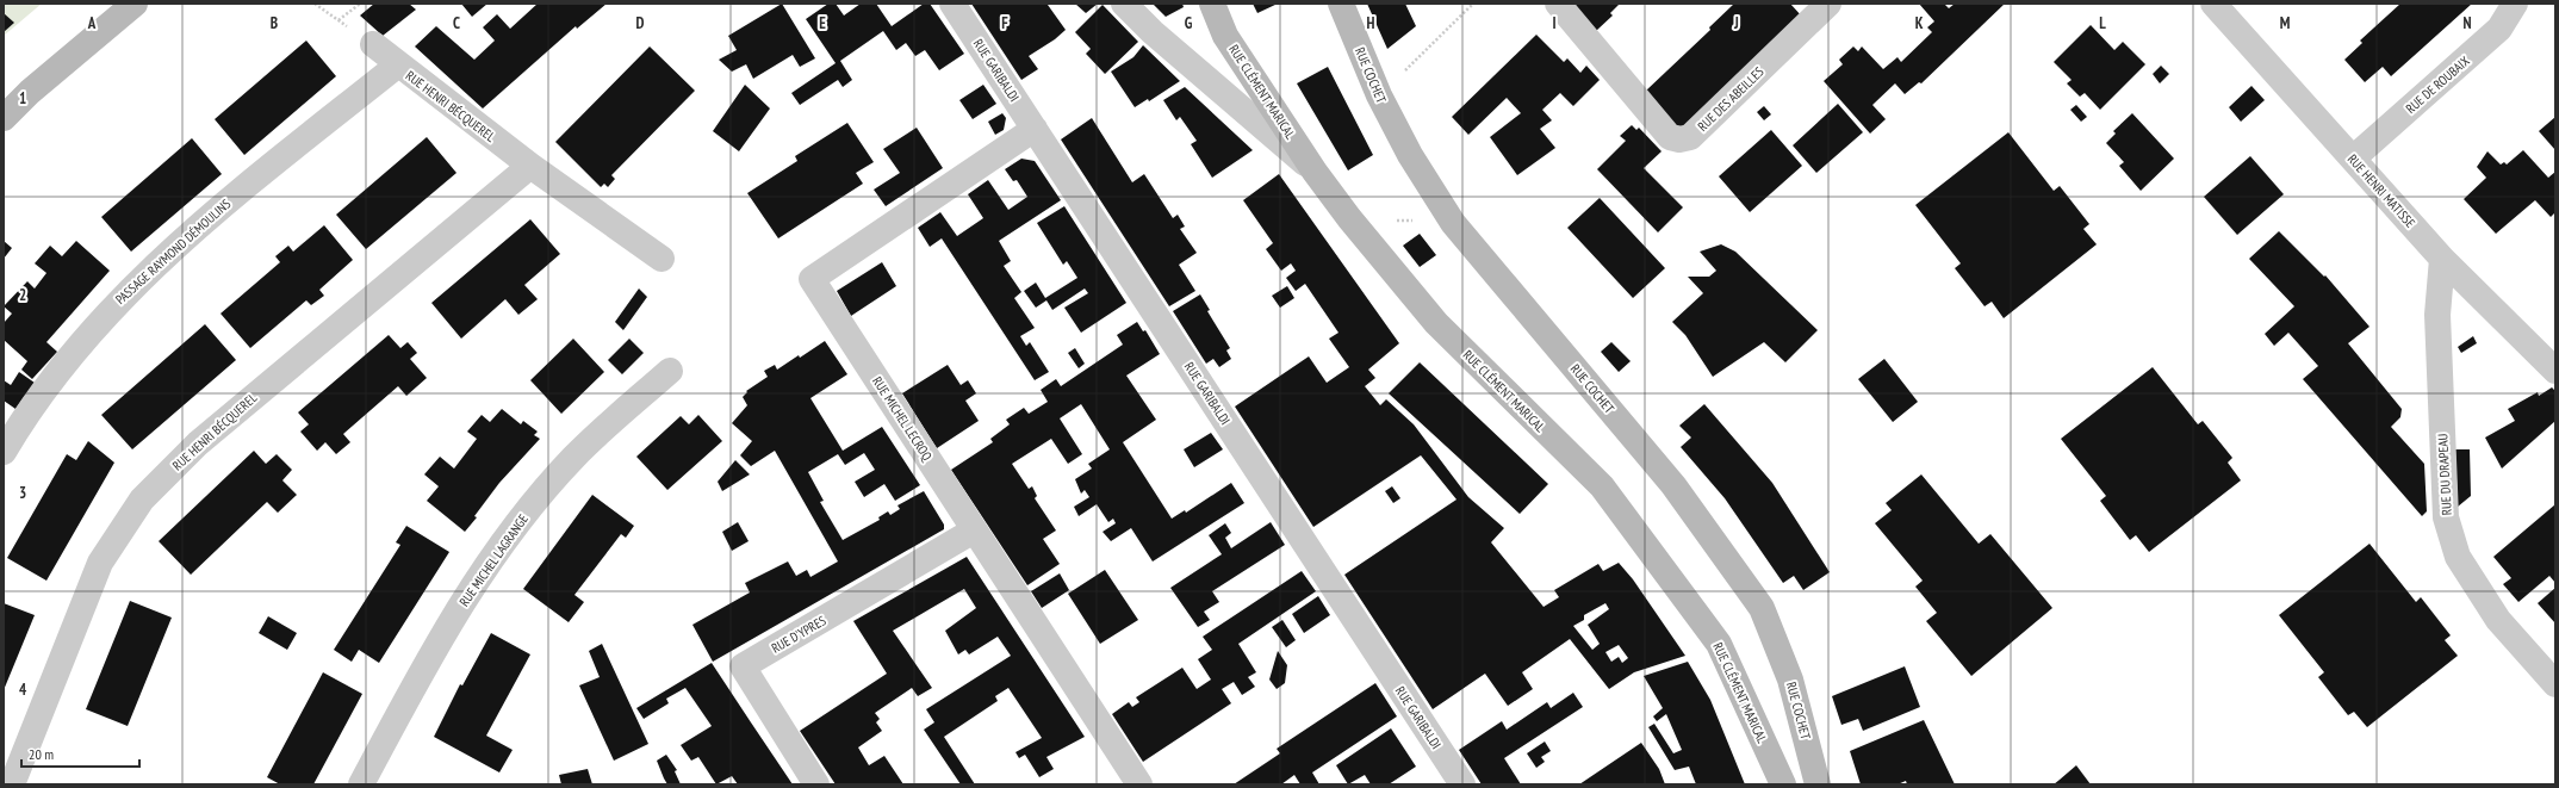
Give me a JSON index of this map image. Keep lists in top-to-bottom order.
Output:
{
  "streets": {
    "street": [
      "RUE GARIBALDI",
      "RUE COCHET",
      "RUE DE ROUBAIX",
      "RUE CLÉMENT MARICAL",
      "RUE DES ABEILLES",
      "RUE HENRI BÉCQUEREL",
      "RUE HENRI MATISSE",
      "PASSAGE RAYMOND DÉMOULINS",
      "RUE MICHEL LECROQ",
      "RUE DU DRAPEAU",
      "RUE MICHEL LAGRANGE",
      "RUE D'YPRES"
    ]
  },
  "crossings": [
    ["RUE GARIBALDI", "RUE MICHEL LECROQ"],
    ["RUE DE ROUBAIX", "RUE HENRI MATISSE"],
    ["RUE HENRI BÉCQUEREL", "PASSAGE RAYMOND DÉMOULINS"],
    ["RUE HENRI MATISSE", "RUE DU DRAPEAU"],
    ["RUE MICHEL LECROQ", "RUE D'YPRES"]
  ],
  "scale_bar": "20 m",
  "grid": {
    "columns": [
      "A",
      "B",
      "C",
      "D",
      "E",
      "F",
      "G",
      "H",
      "I",
      "J",
      "K",
      "L",
      "M",
      "N"
    ],
    "rows": [
      "1",
      "2",
      "3",
      "4"
    ]
  }
}
